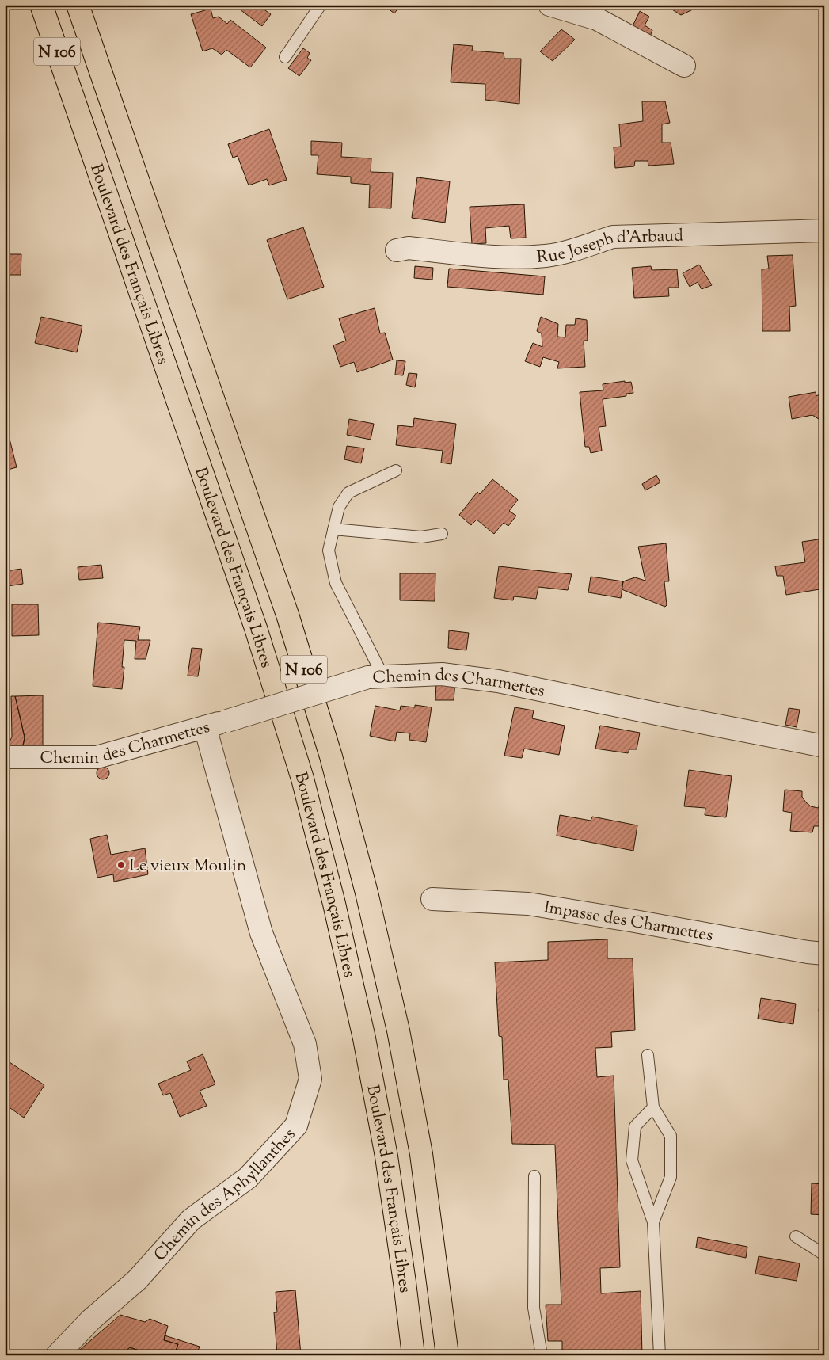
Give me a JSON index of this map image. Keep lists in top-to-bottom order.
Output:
{
  "streets": {
    "main road": ["N 106", "Boulevard des Français Libres"],
    "street": [
      "Rue Joseph d'Arbaud",
      "Chemin des Charmettes",
      "Impasse des Charmettes",
      "Chemin des Aphyllanthes"
    ]
  },
  "crossings": [
    ["Chemin des Charmettes", "Chemin des Aphyllanthes"]
  ],
  "places": ["Le vieux Moulin"]
}
